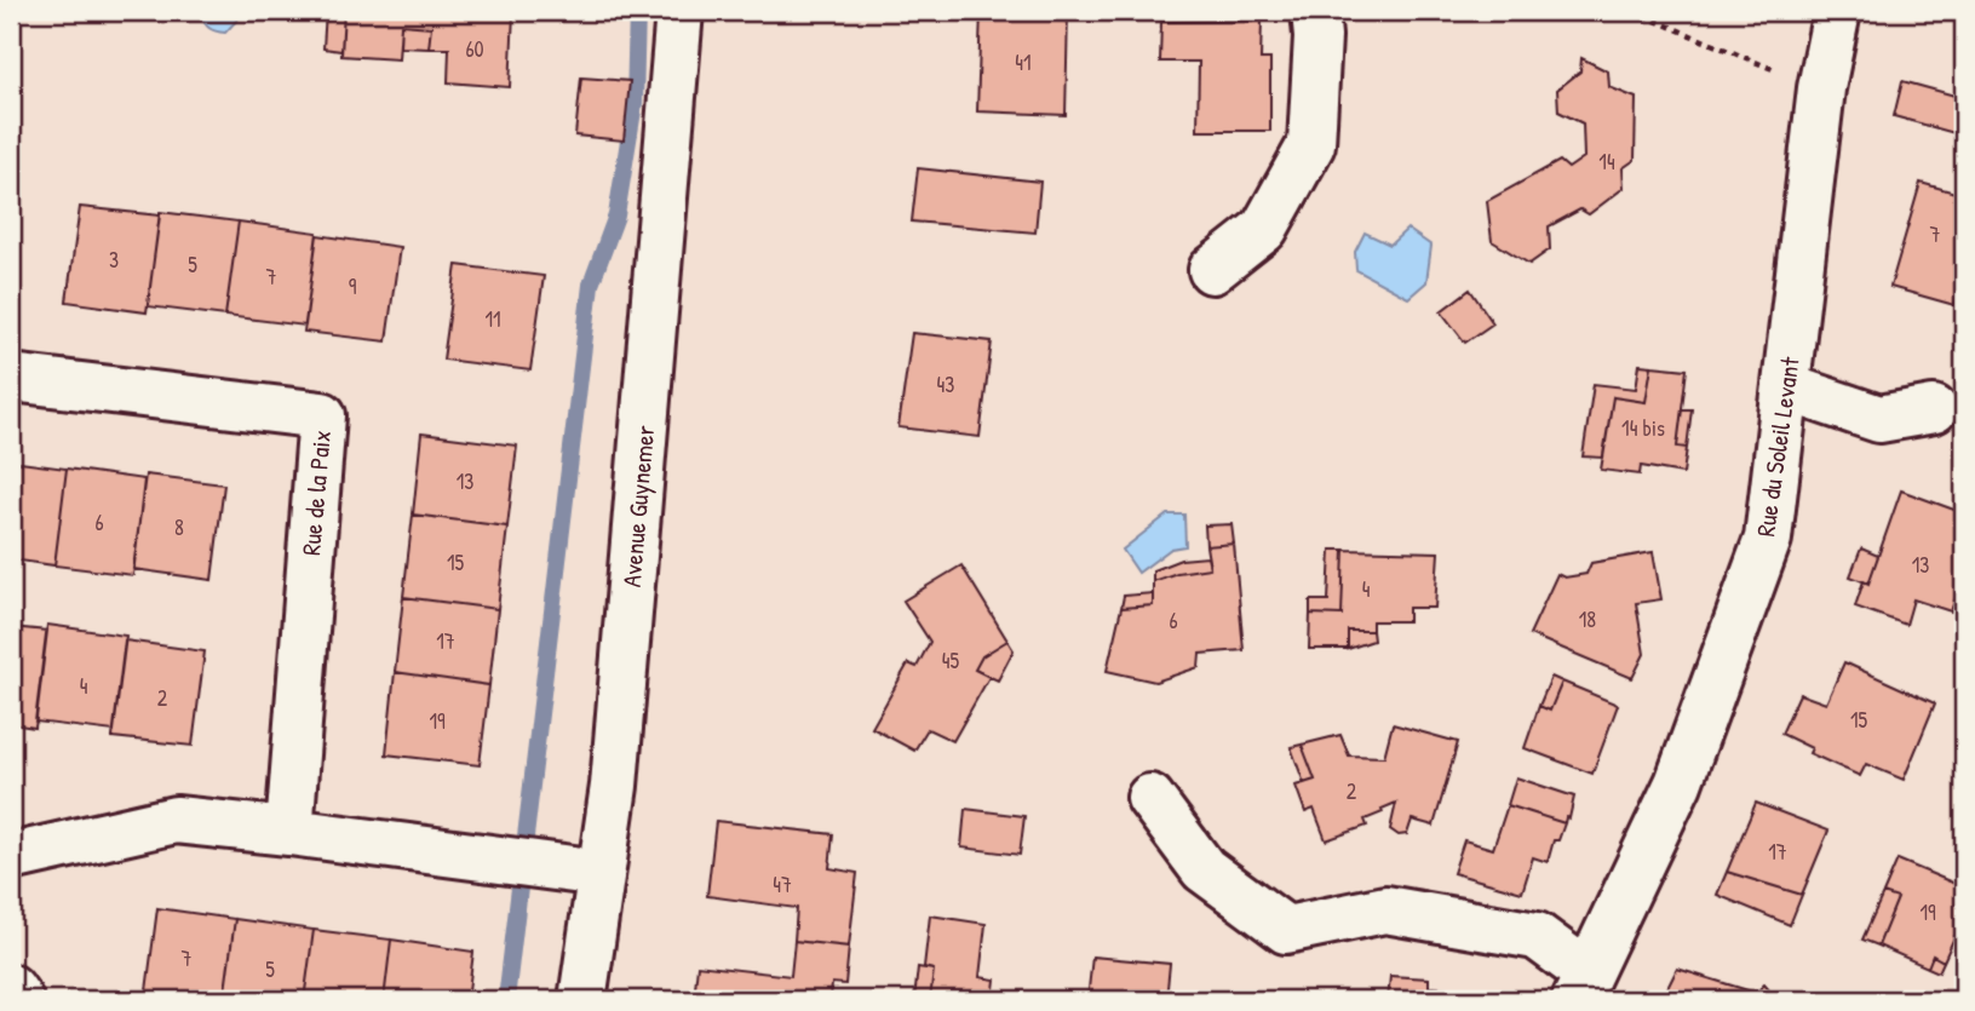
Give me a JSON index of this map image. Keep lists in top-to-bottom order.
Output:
{
  "streets": {
    "street": ["Rue du Soleil Levant", "Rue de la Paix", "Avenue Guynemer"]
  },
  "house_numbers": [
    "60",
    "41",
    "14",
    "7",
    "3",
    "5",
    "7",
    "9",
    "11",
    "43",
    "14 bis",
    "13",
    "6",
    "8",
    "15",
    "13",
    "4",
    "18",
    "6",
    "17",
    "45",
    "4",
    "2",
    "15",
    "19",
    "2",
    "17",
    "47",
    "19",
    "7",
    "5"
  ]
}
